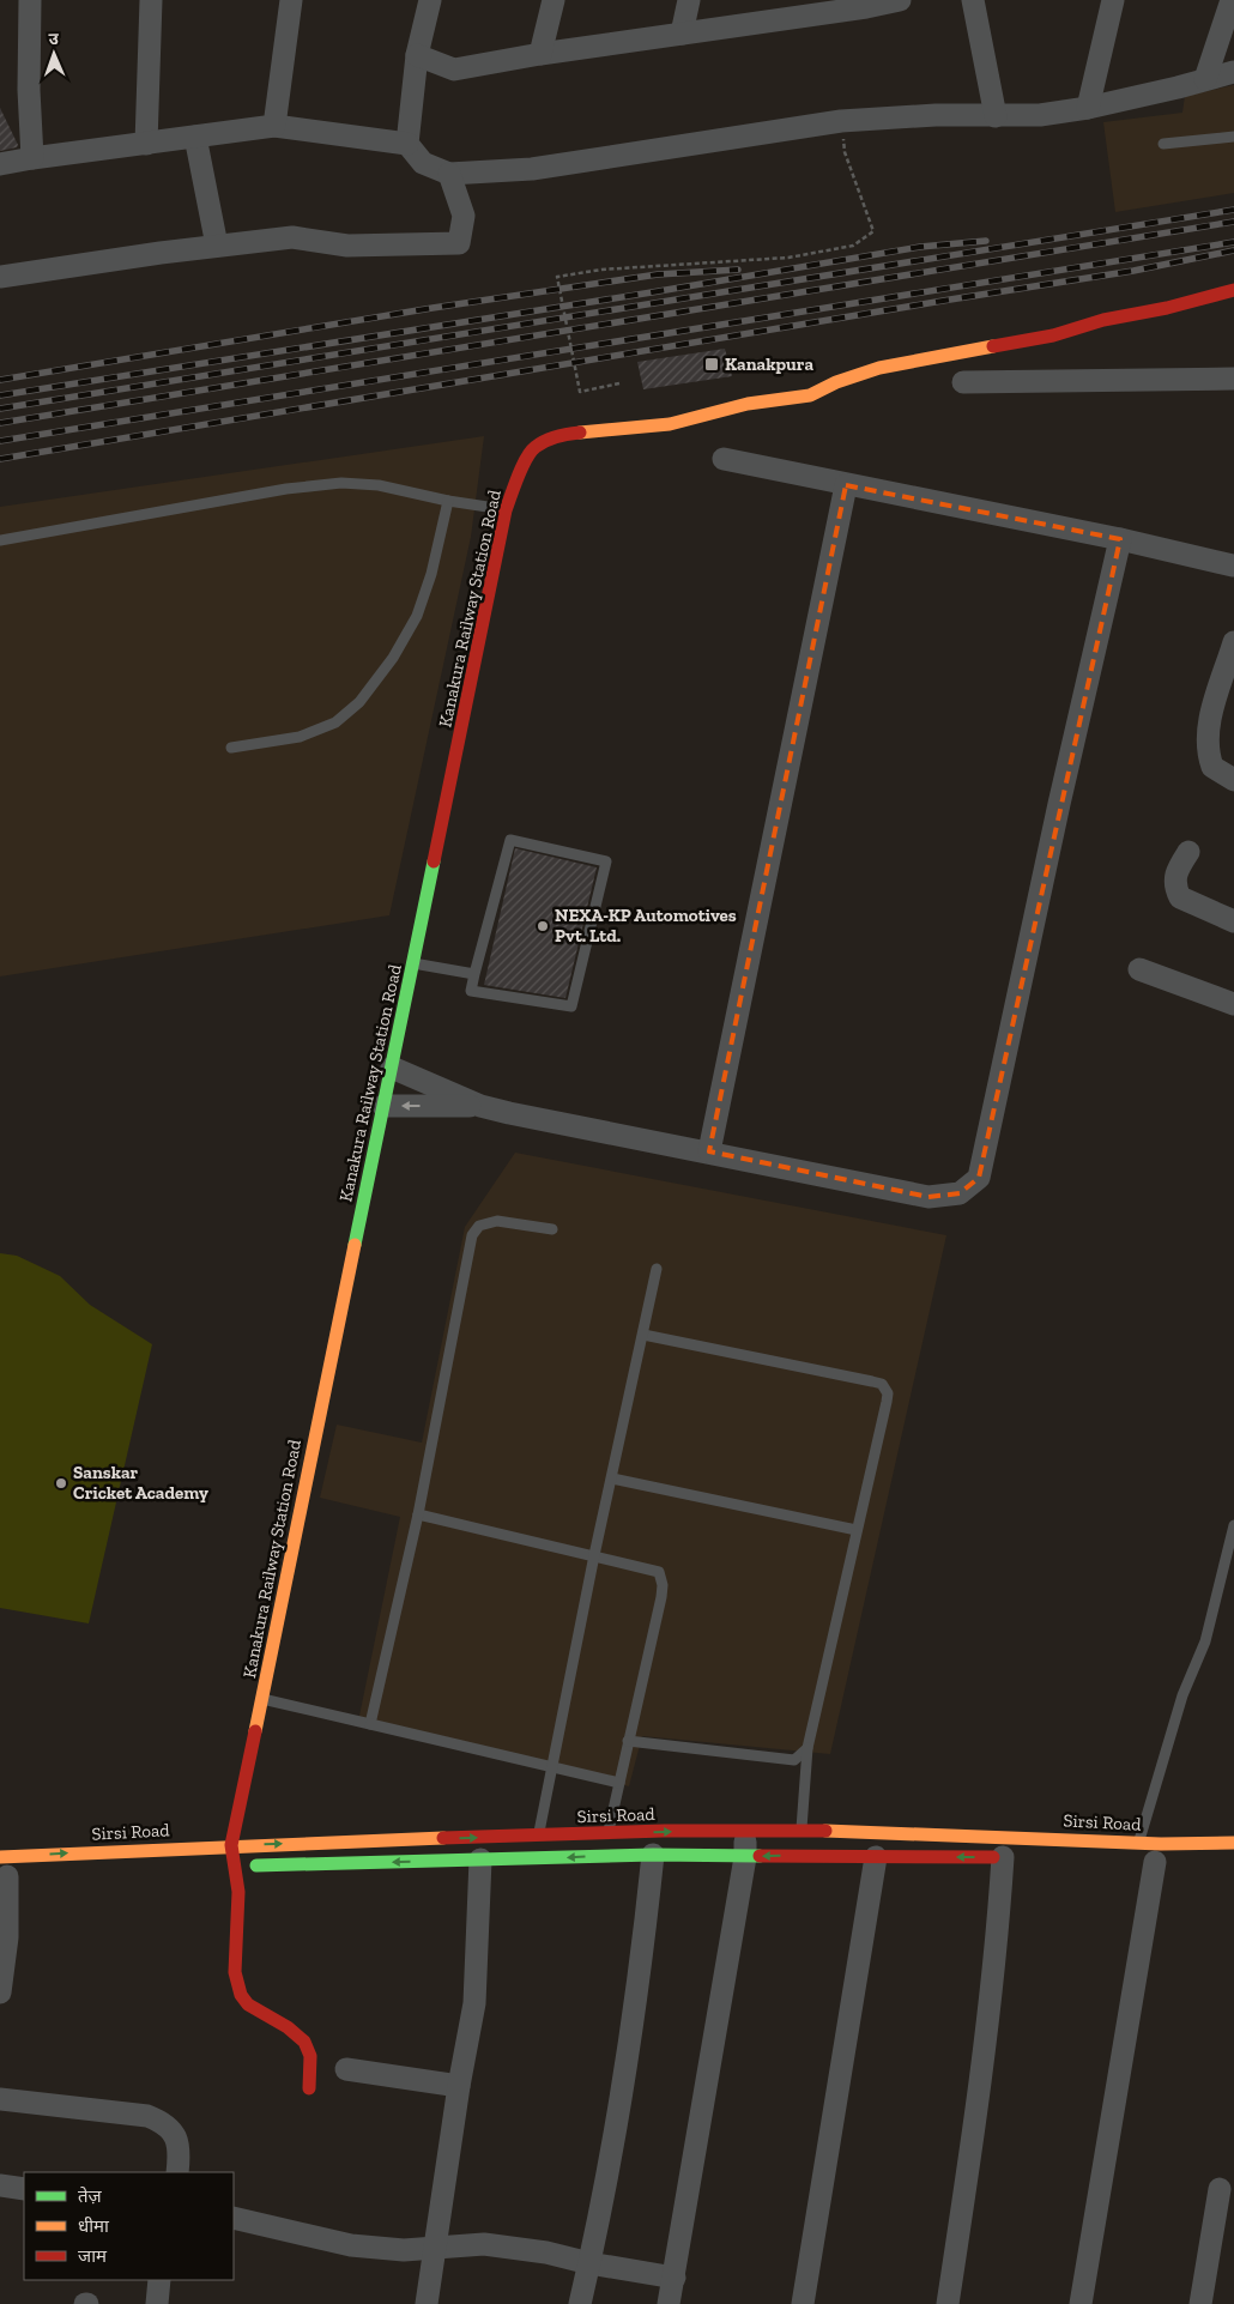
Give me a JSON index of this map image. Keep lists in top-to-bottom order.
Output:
{
  "streets": {
    "street": ["Kanakura Railway Station Road", "Sirsi Road"]
  },
  "crossings": [
    ["Kanakura Railway Station Road", "Sirsi Road"]
  ],
  "places": {
    "transit": ["Kanakpura"],
    "other": ["NEXA-KP Automotives Pvt. Ltd.", "Sanskar Cricket Academy"]
  },
  "legend": ["तेज़", "धीमा", "जाम"],
  "north": "top"
}
